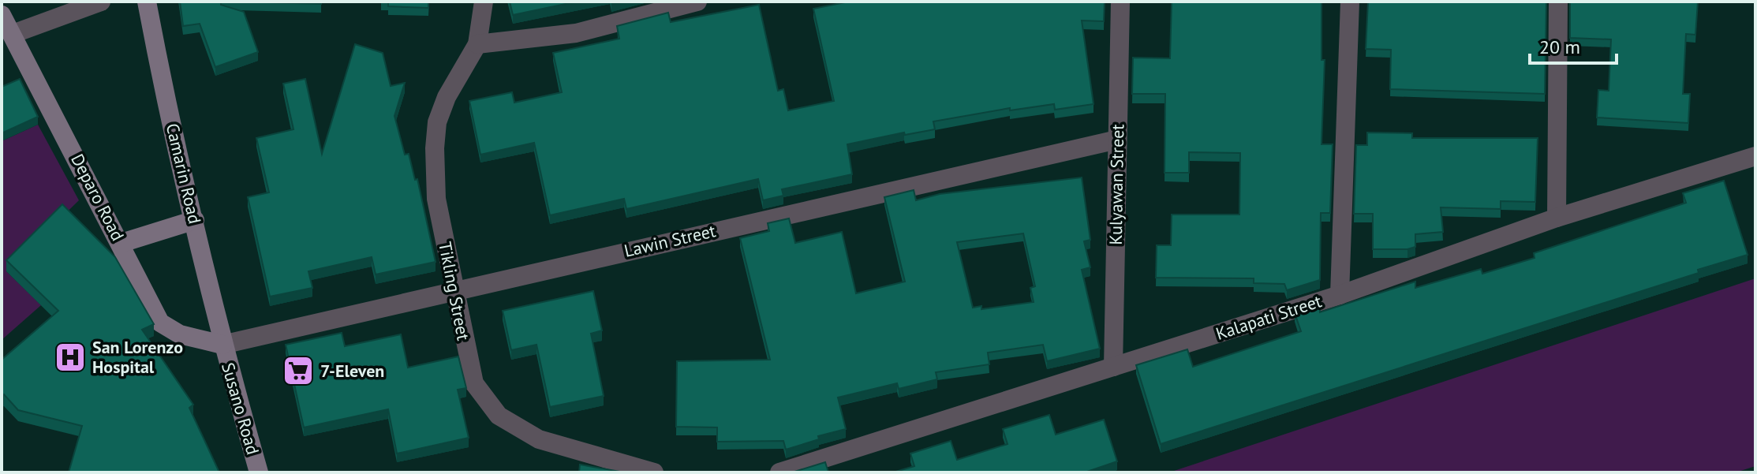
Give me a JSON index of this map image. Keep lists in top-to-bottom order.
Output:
{
  "streets": {
    "main road": ["Camarin Road", "Deparo Road", "Susano Road"],
    "street": [
      "Kulyawan Street",
      "Lawin Street",
      "Tikling Street",
      "Kalapati Street"
    ]
  },
  "crossings": [
    ["Camarin Road", "Deparo Road"],
    ["Camarin Road", "Lawin Street"],
    ["Camarin Road", "Susano Road"],
    ["Kulyawan Street", "Lawin Street"],
    ["Kulyawan Street", "Kalapati Street"],
    ["Deparo Road", "Lawin Street"],
    ["Deparo Road", "Susano Road"],
    ["Lawin Street", "Tikling Street"],
    ["Lawin Street", "Susano Road"]
  ],
  "places": {
    "hospital": ["San Lorenzo Hospital"],
    "supermarket": ["7-Eleven"]
  },
  "scale_bar": "20 m"
}
